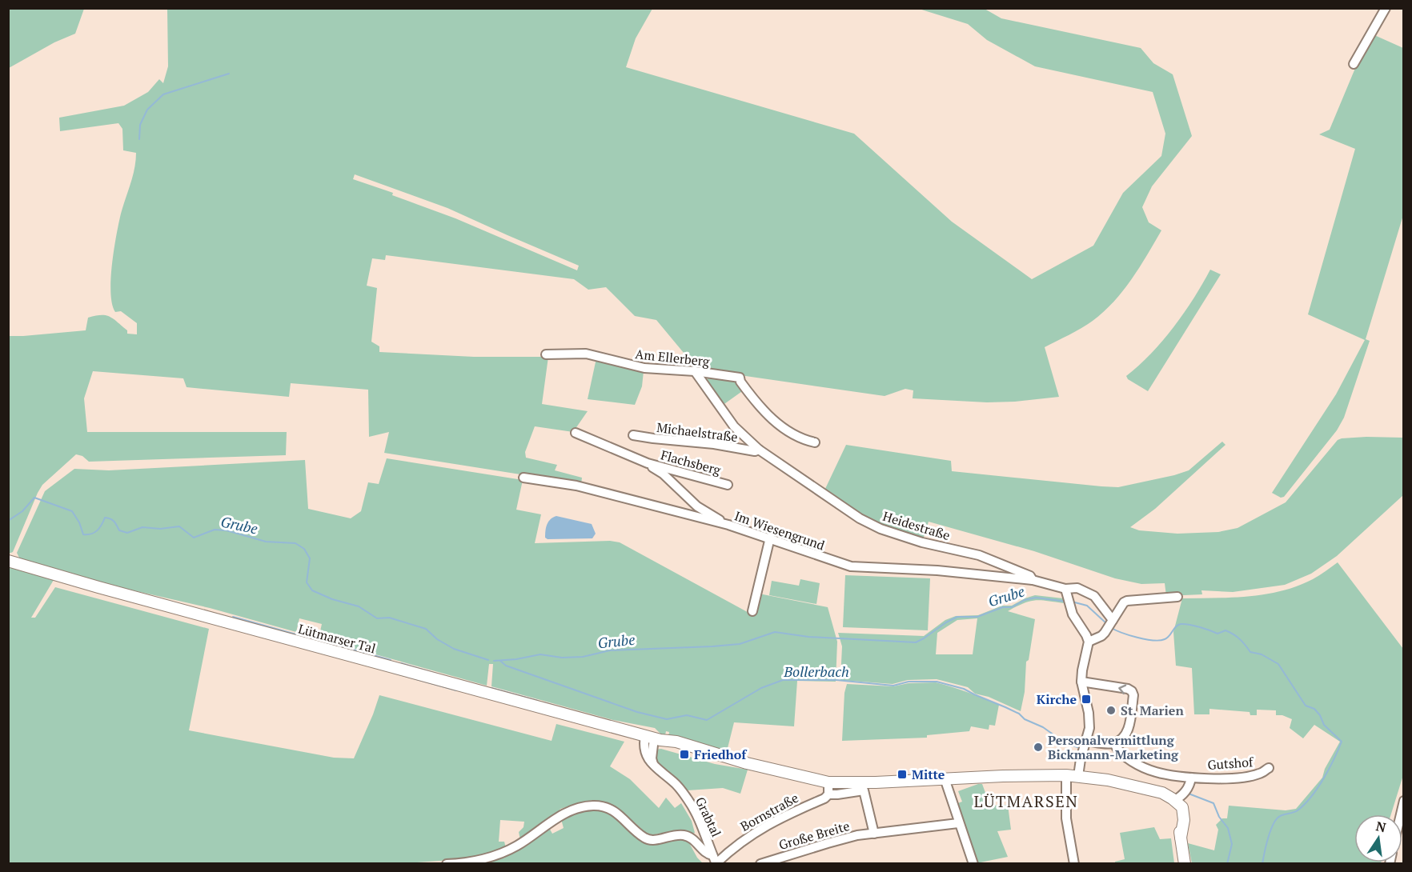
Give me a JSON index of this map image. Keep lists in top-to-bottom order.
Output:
{
  "streets": {
    "main road": ["Lütmarser Tal"],
    "street": [
      "Am Ellerberg",
      "Michaelstraße",
      "Flachsberg",
      "Heidestraße",
      "Im Wiesengrund",
      "Gutshof",
      "Bornstraße",
      "Grabtal",
      "Große Breite"
    ]
  },
  "crossings": [
    ["Am Ellerberg", "Heidestraße"],
    ["Michaelstraße", "Heidestraße"],
    ["Flachsberg", "Im Wiesengrund"],
    ["Heidestraße", "Im Wiesengrund"],
    ["Lütmarser Tal", "Grabtal"],
    ["Bornstraße", "Grabtal"]
  ],
  "districts": ["LÜTMARSEN"],
  "water": ["Grube", "Bollerbach"],
  "places": {
    "transit": ["Kirche", "Friedhof", "Mitte"],
    "other": ["St. Marien", "Personalvermittlung Bickmann-Marketing"]
  },
  "north": "top"
}
